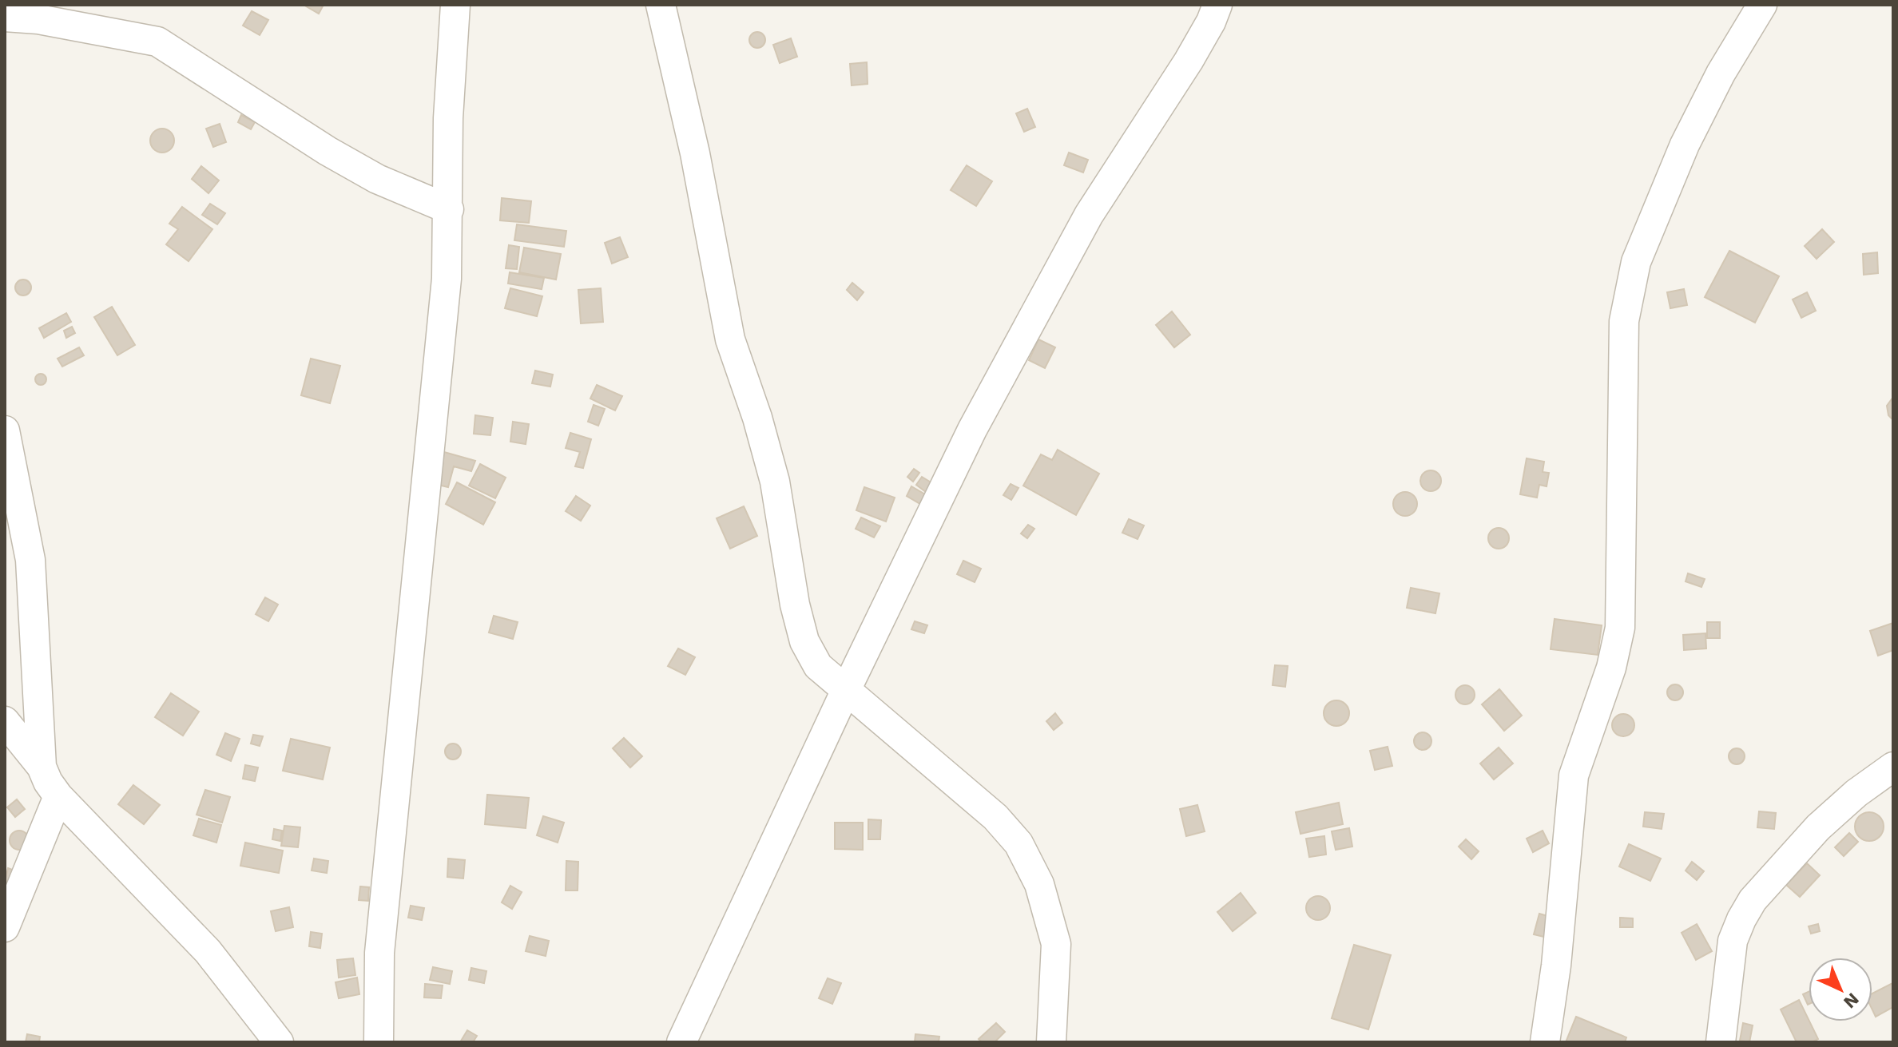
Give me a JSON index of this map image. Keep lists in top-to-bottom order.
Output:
{
  "north": "bottom right"
}
